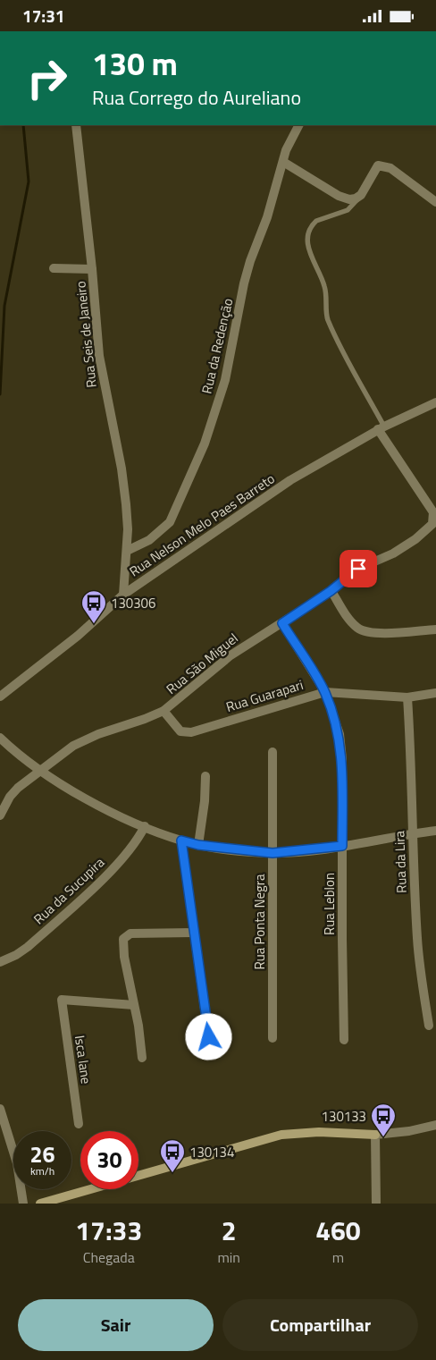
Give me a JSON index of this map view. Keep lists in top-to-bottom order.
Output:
{
  "streets": {
    "street": [
      "Rua Seis de Janeiro",
      "Rua da Redenção",
      "Rua Nelson Melo Paes Barreto",
      "Rua São Miguel",
      "Rua Guarapari",
      "Rua da Lira",
      "Rua da Sucupira",
      "Rua Leblon",
      "Rua Ponta Negra",
      "Isca lane"
    ]
  },
  "crossings": [
    ["Rua Seis de Janeiro", "Rua da Redenção"],
    ["Rua Seis de Janeiro", "Rua Nelson Melo Paes Barreto"],
    ["Rua São Miguel", "Rua Guarapari"],
    ["Rua São Miguel", "Rua Leblon"],
    ["Rua Guarapari", "Rua da Lira"],
    ["Rua Guarapari", "Rua Leblon"]
  ],
  "places": {
    "bus stop": ["130306", "130133", "130134"]
  },
  "page": {
    "status": "17:31",
    "turn": ["130 m", "Rua Corrego do Aureliano"],
    "speed": "26 km/h",
    "limit": "30",
    "eta": [
      "17:33",
      "Chegada",
      "2",
      "min",
      "460",
      "m"
    ],
    "buttons": ["Sair", "Compartilhar"]
  }
}
